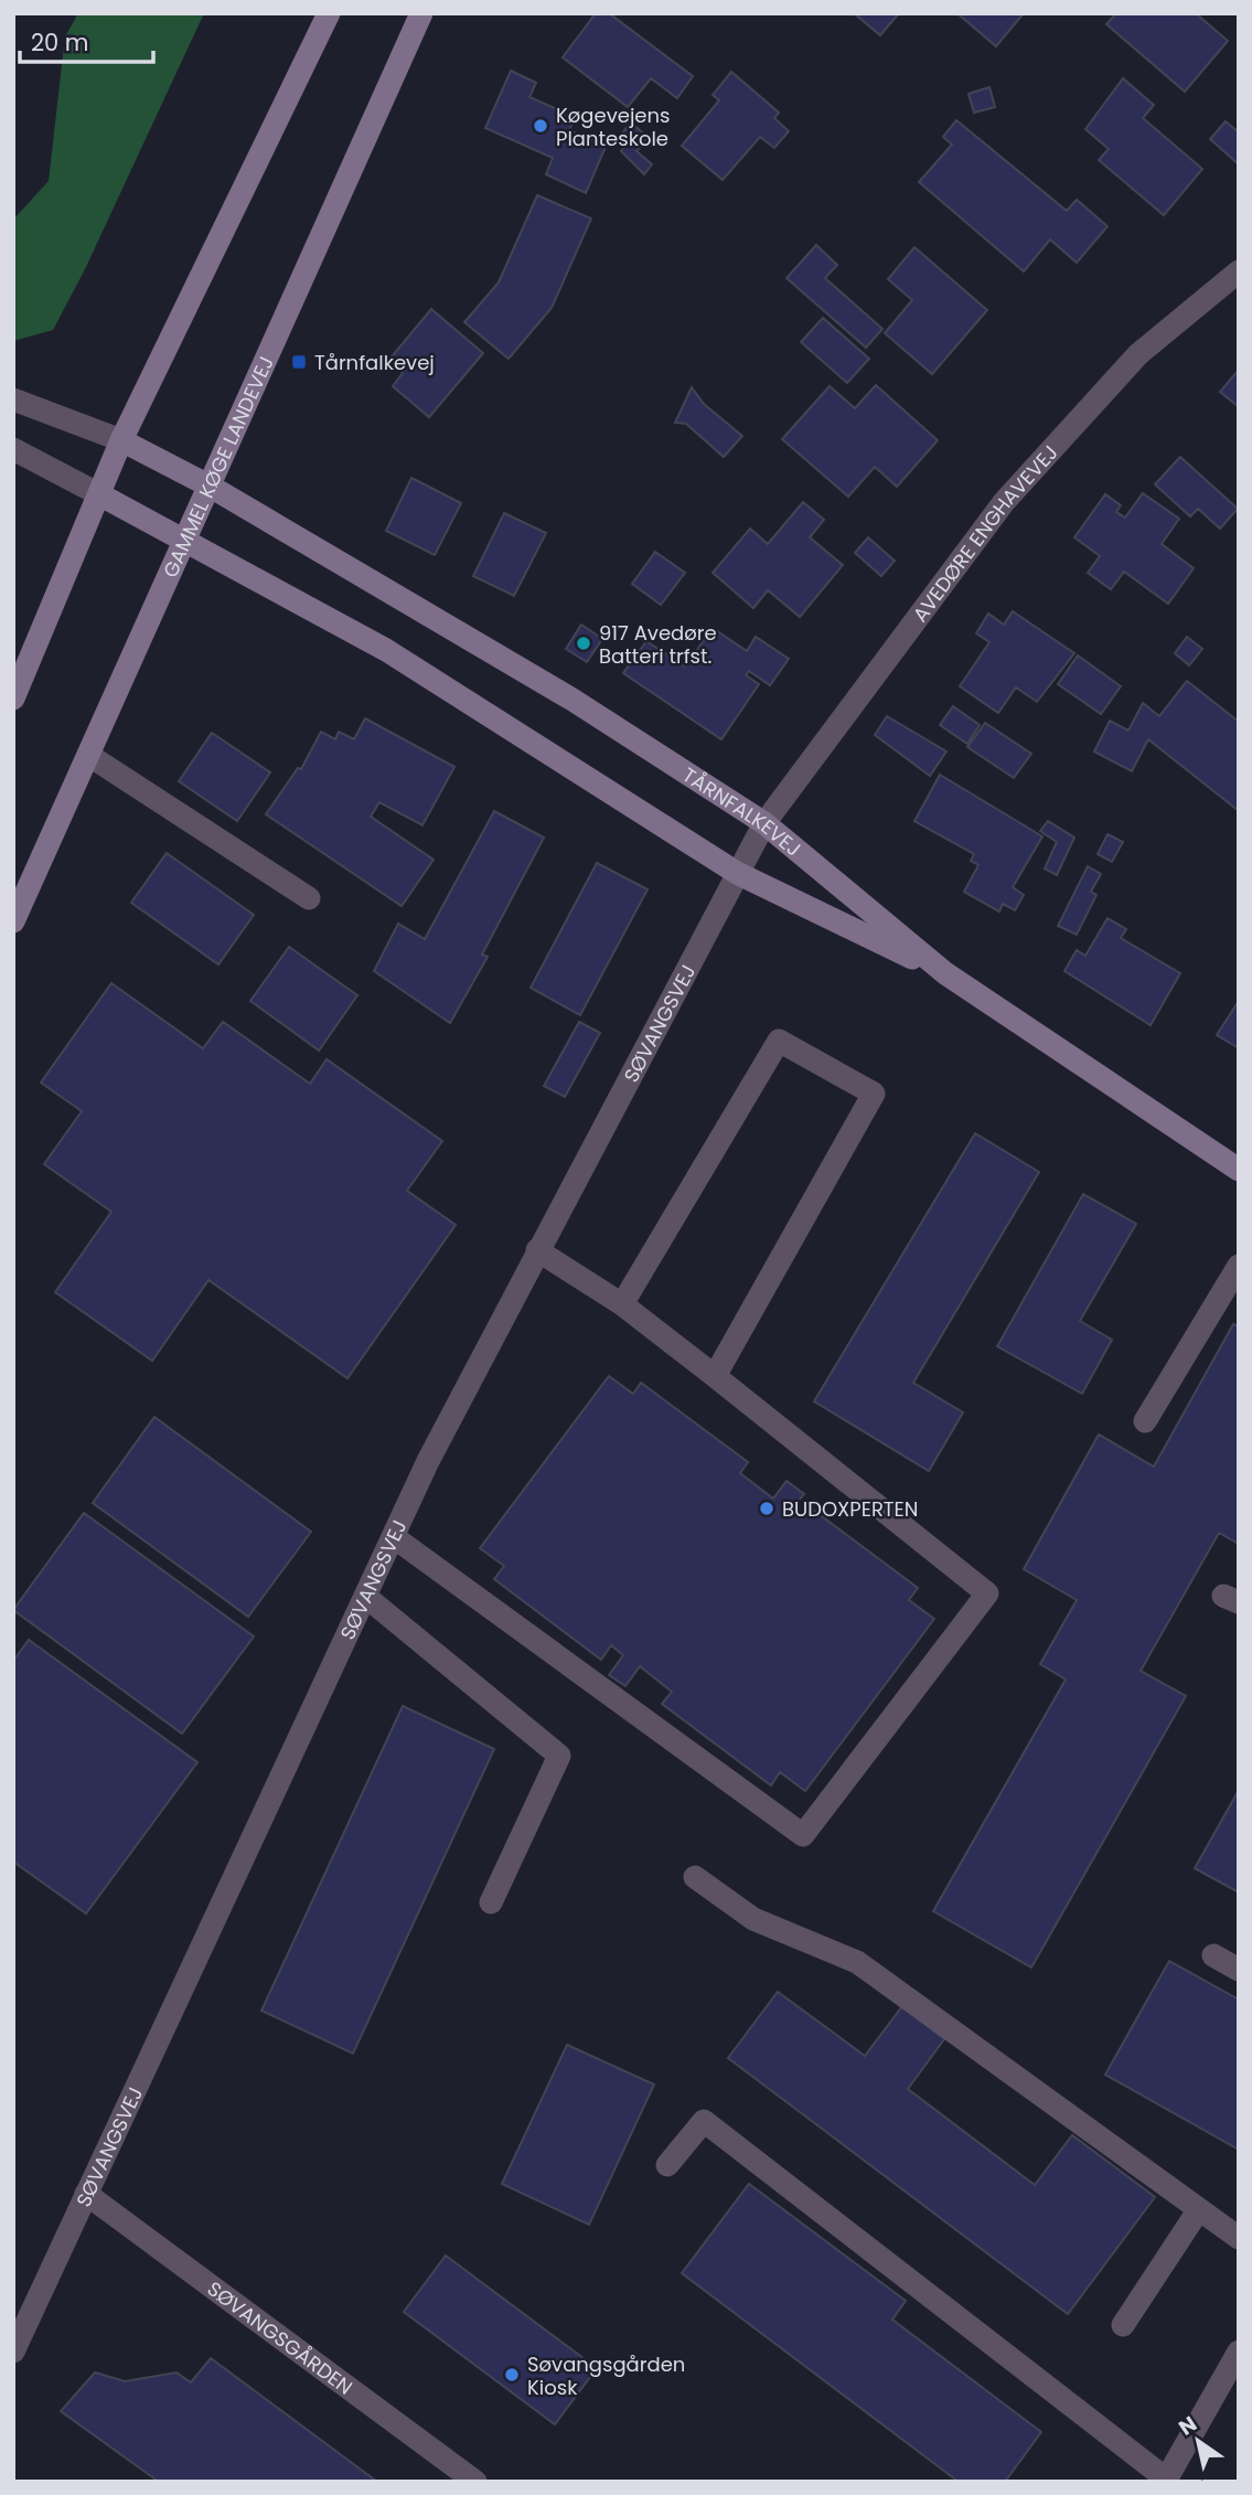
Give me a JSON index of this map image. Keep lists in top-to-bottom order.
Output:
{
  "streets": {
    "street": [
      "GAMMEL KØGE LANDEVEJ",
      "AVEDØRE ENGHAVEVEJ",
      "TÅRNFALKEVEJ",
      "SØVANGSVEJ",
      "SØVANGSGÅRDEN"
    ]
  },
  "crossings": [
    ["GAMMEL KØGE LANDEVEJ", "TÅRNFALKEVEJ"],
    ["AVEDØRE ENGHAVEVEJ", "TÅRNFALKEVEJ"],
    ["AVEDØRE ENGHAVEVEJ", "SØVANGSVEJ"],
    ["TÅRNFALKEVEJ", "SØVANGSVEJ"],
    ["SØVANGSVEJ", "SØVANGSGÅRDEN"]
  ],
  "places": {
    "other": [
      "Køgevejens Planteskole",
      "917 Avedøre Batteri trfst.",
      "BUDOXPERTEN",
      "Søvangsgården Kiosk"
    ],
    "transit": ["Tårnfalkevej"]
  },
  "scale_bar": "20 m",
  "north": "top left"
}
